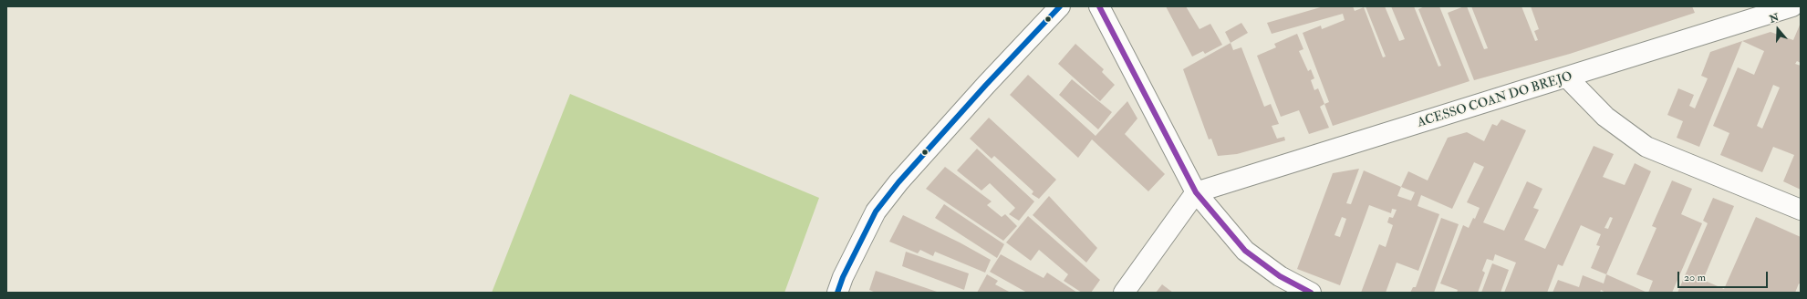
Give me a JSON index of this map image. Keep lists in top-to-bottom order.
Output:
{
  "streets": {
    "street": ["ACESSO COAN DO BREJO"]
  },
  "scale_bar": "20 m",
  "north": "top"
}
